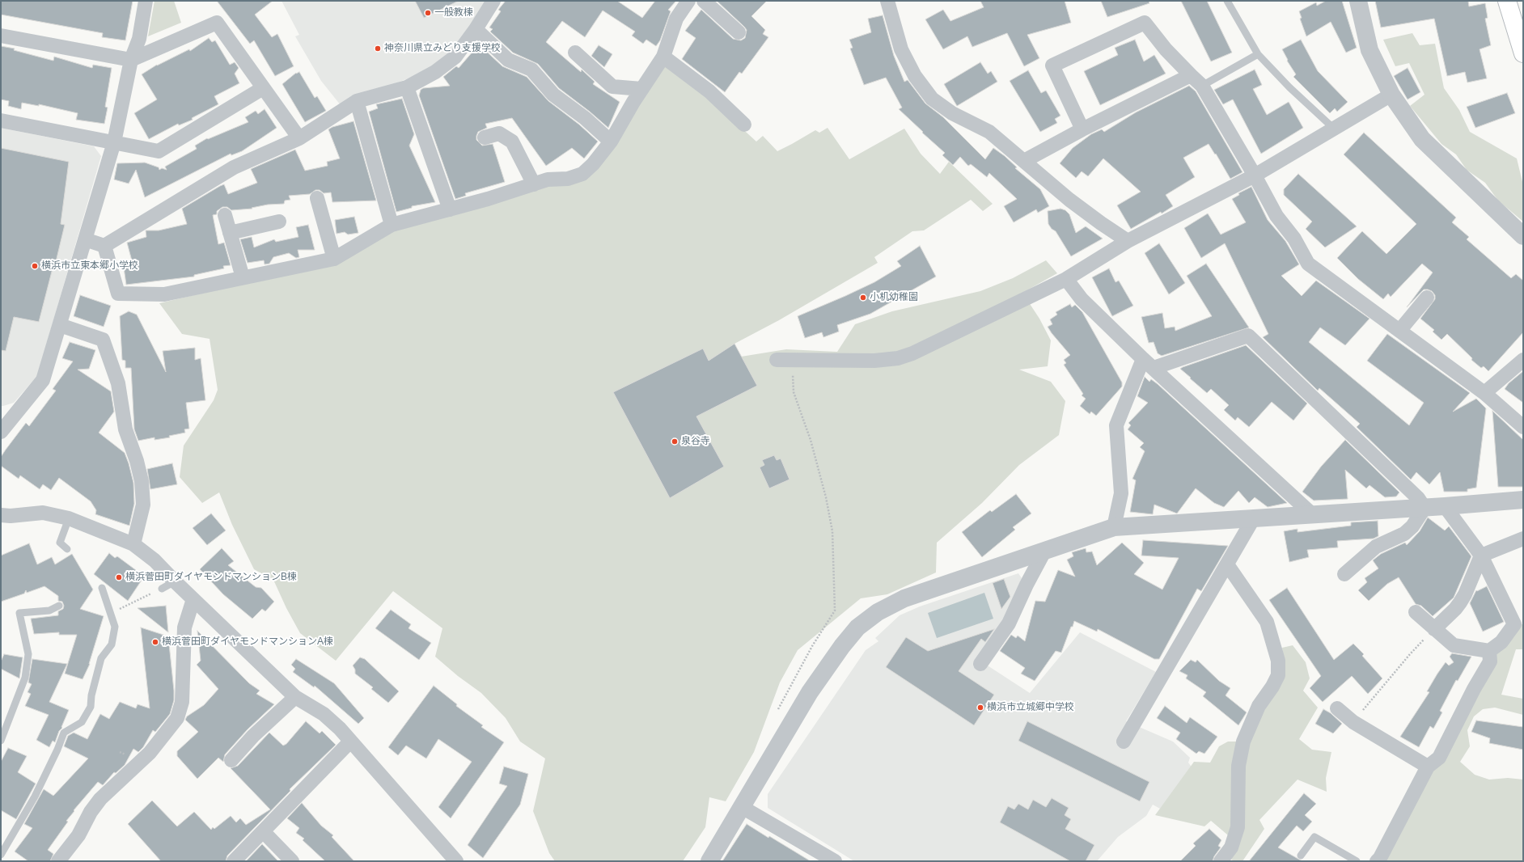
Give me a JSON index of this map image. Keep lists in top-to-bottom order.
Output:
{
  "places": [
    "一般教棟",
    "神奈川県立みどり支援学校",
    "横浜市立東本郷小学校",
    "小机幼稚園",
    "泉谷寺",
    "横浜菅田町ダイヤモンドマンションB棟",
    "横浜菅田町ダイヤモンドマンションA棟",
    "横浜市立城郷中学校"
  ]
}
